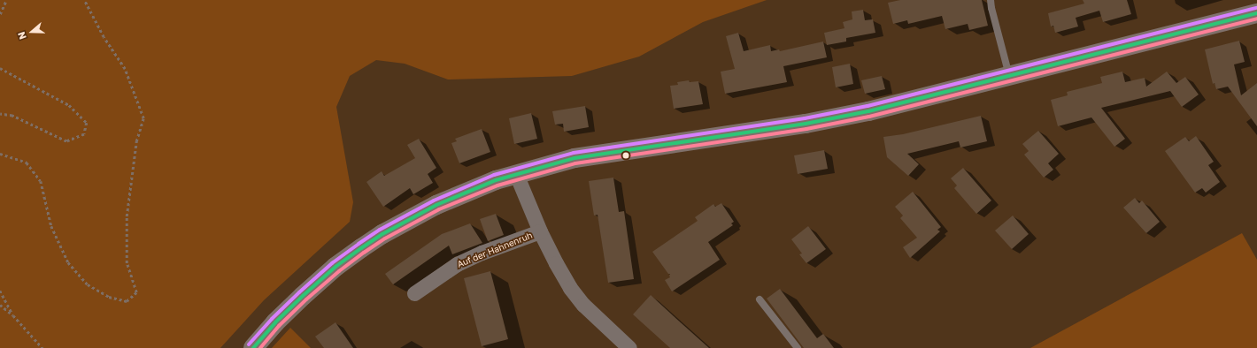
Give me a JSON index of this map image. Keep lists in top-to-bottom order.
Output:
{
  "streets": {
    "street": ["Auf der Hahnenruh"]
  },
  "north": "left"
}
